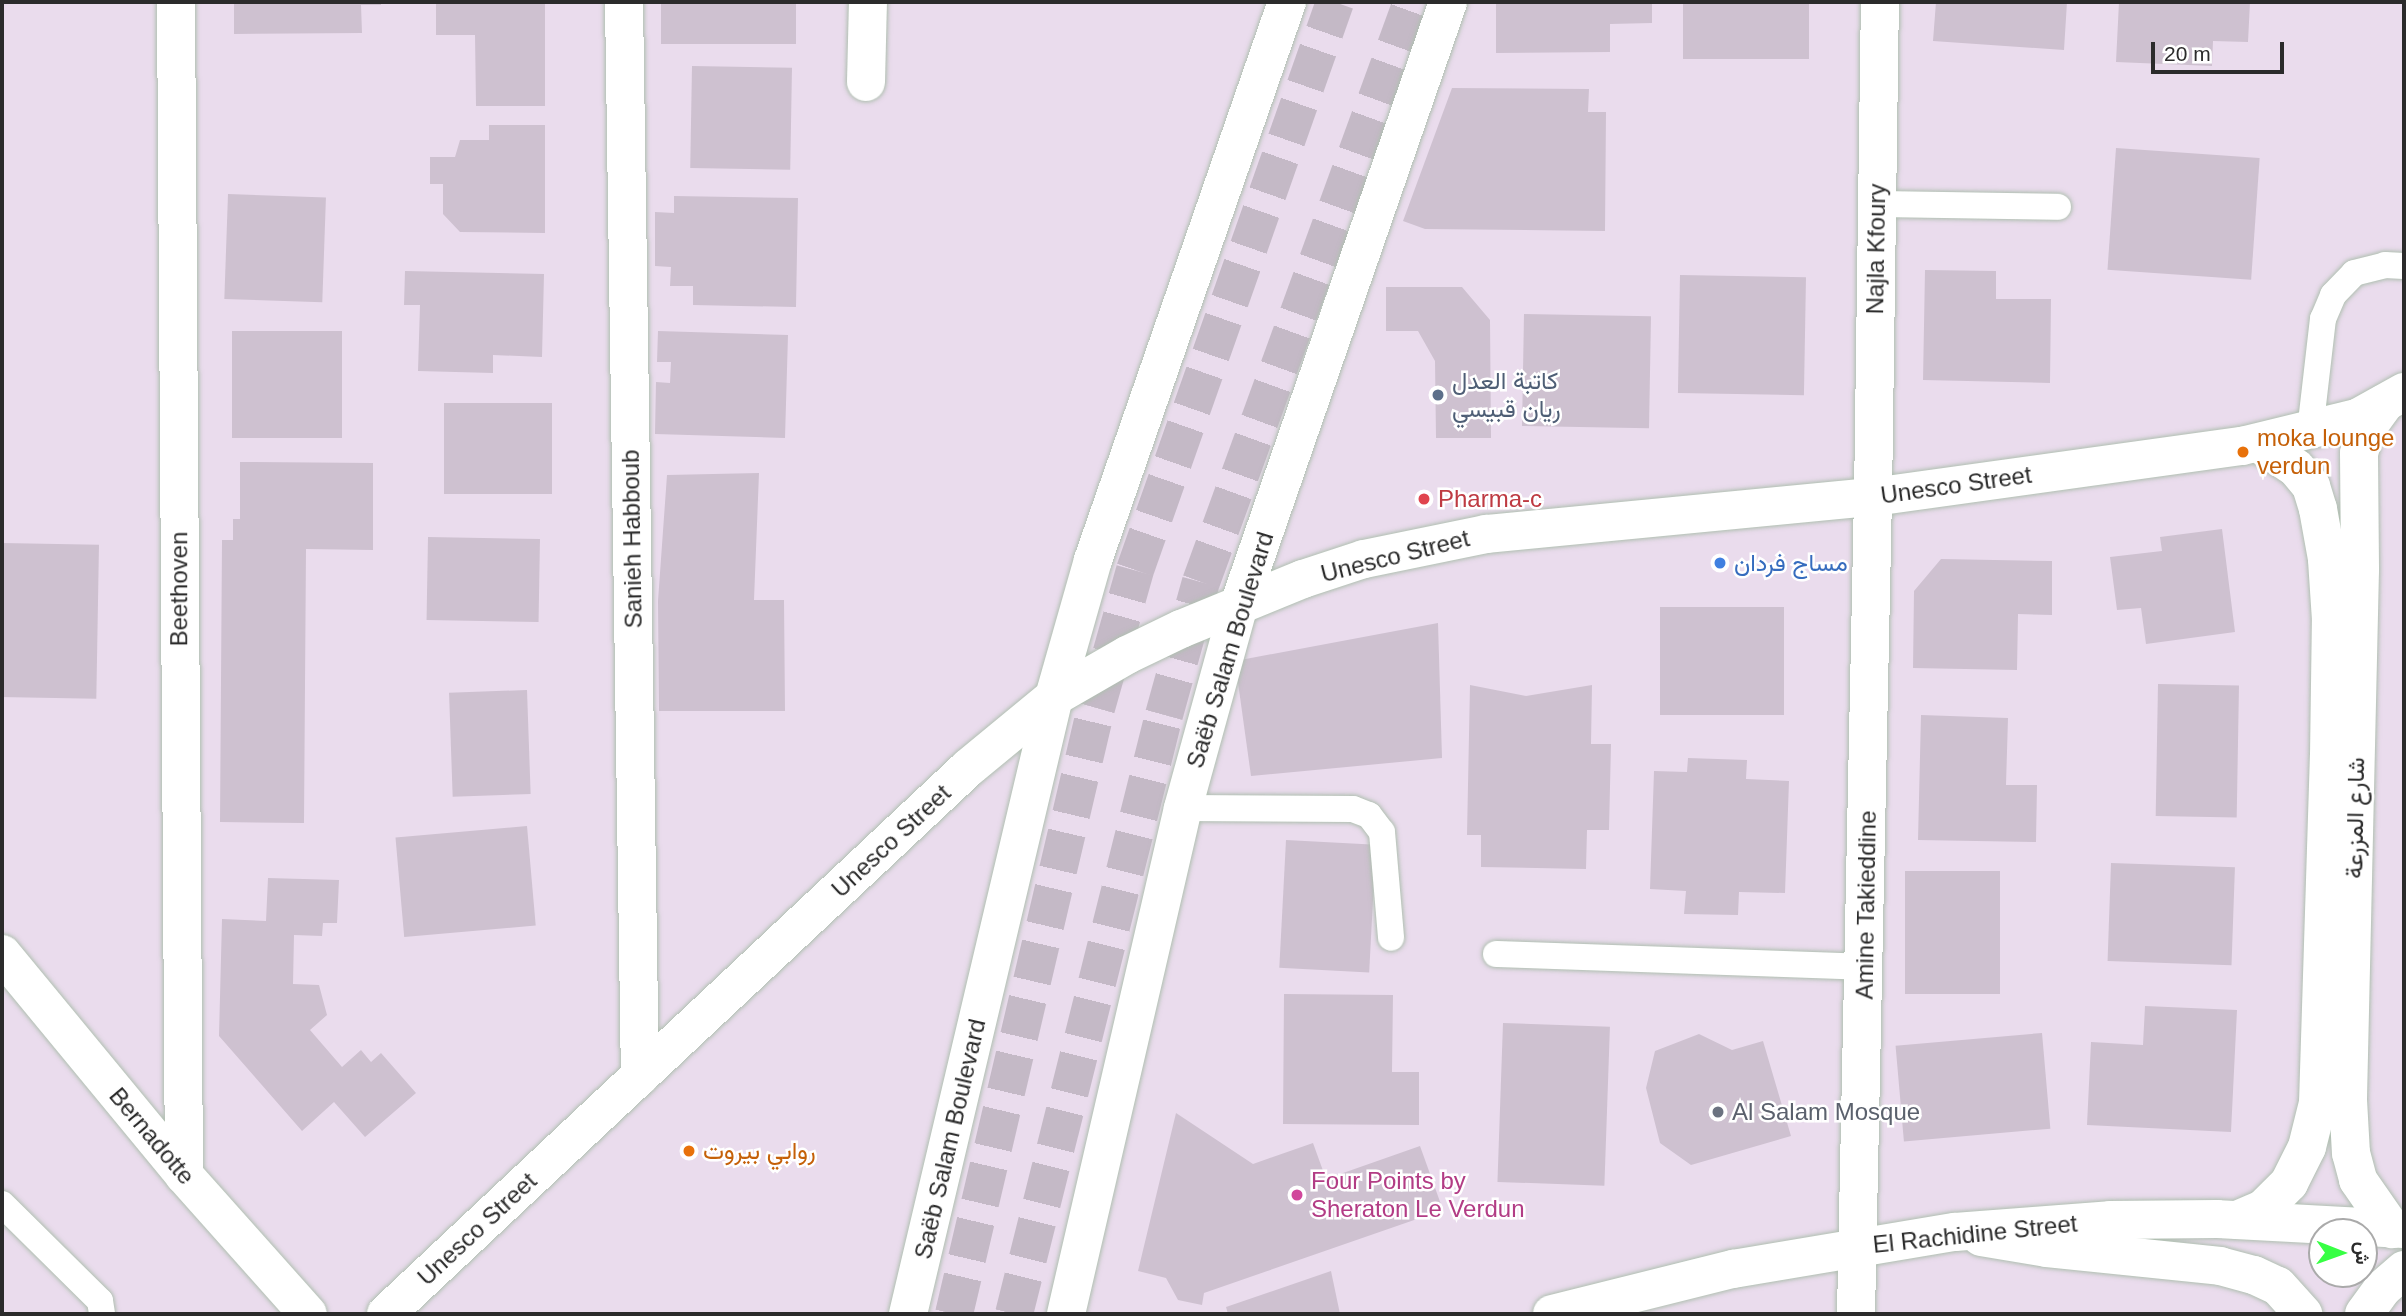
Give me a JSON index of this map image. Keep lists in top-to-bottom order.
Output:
{
  "streets": {
    "street": [
      "Najla Kfoury",
      "Unesco Street",
      "Sanieh Habboub",
      "Beethoven",
      "Saëb Salam Boulevard",
      "شارع المزرعة",
      "Amine Takieddine",
      "Bernadotte",
      "El Rachidine Street"
    ]
  },
  "crossings": [
    ["Najla Kfoury", "Unesco Street"],
    ["Najla Kfoury", "Amine Takieddine"],
    ["Unesco Street", "Sanieh Habboub"],
    ["Unesco Street", "Saëb Salam Boulevard"],
    ["Unesco Street", "شارع المزرعة"],
    ["Unesco Street", "Amine Takieddine"],
    ["Beethoven", "Bernadotte"],
    ["شارع المزرعة", "El Rachidine Street"],
    ["Amine Takieddine", "El Rachidine Street"]
  ],
  "places": [
    "كاتبة العدل ريان قبيسي",
    "moka lounge verdun",
    "Pharma-c",
    "مساج فردان",
    "Al Salam Mosque",
    "روابي بيروت",
    "Four Points by Sheraton Le Verdun"
  ],
  "scale_bar": "20 m",
  "north": "right"
}
